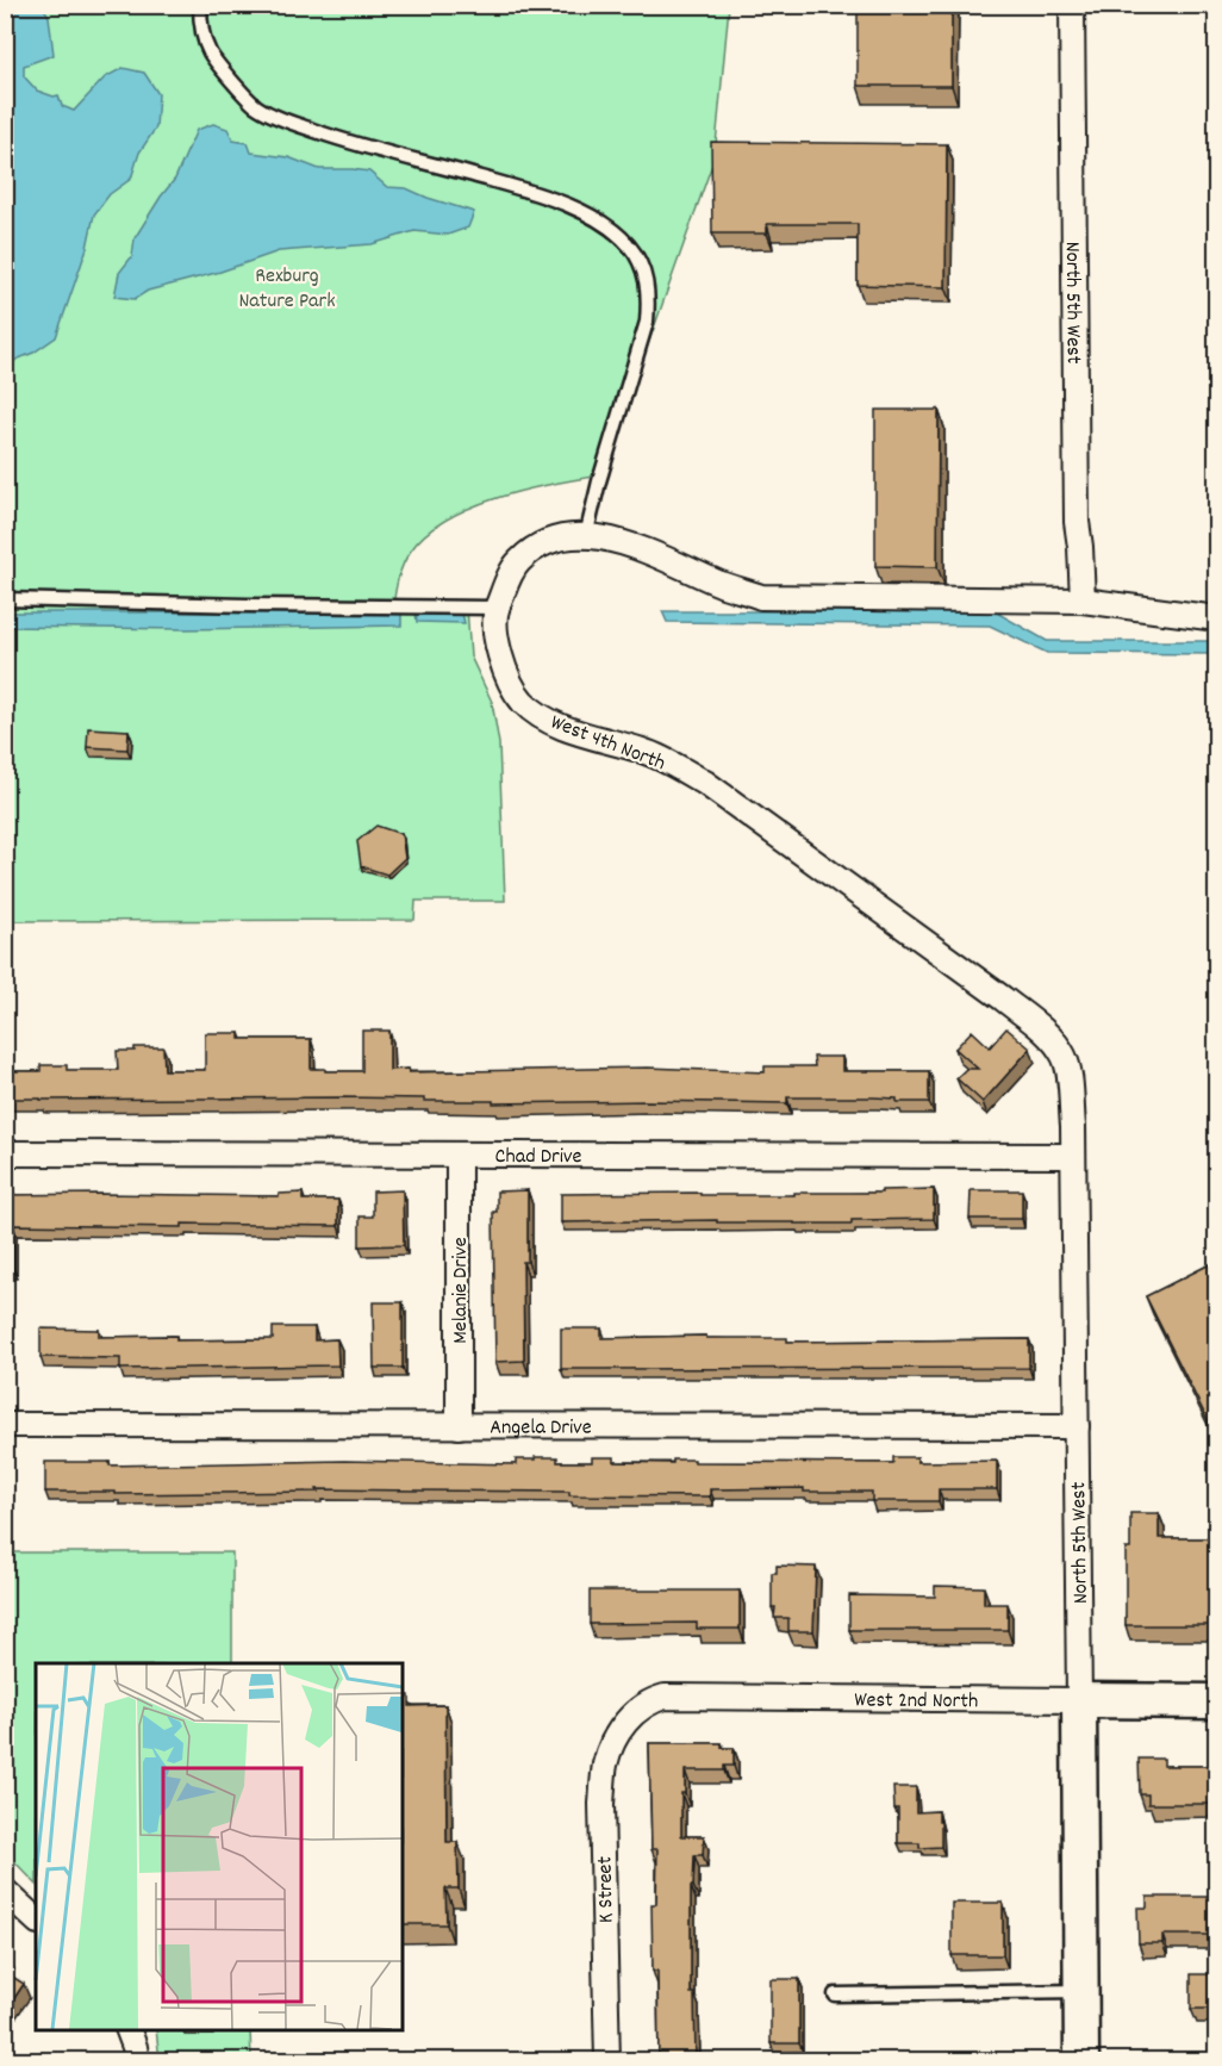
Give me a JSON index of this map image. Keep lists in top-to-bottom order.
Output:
{
  "streets": {
    "street": [
      "North 5th West",
      "West 4th North",
      "Chad Drive",
      "Melanie Drive",
      "Angela Drive",
      "West 2nd North",
      "K Street"
    ]
  },
  "crossings": [
    ["North 5th West", "West 4th North"],
    ["North 5th West", "Chad Drive"],
    ["North 5th West", "Angela Drive"],
    ["North 5th West", "West 2nd North"],
    ["Chad Drive", "Melanie Drive"],
    ["Melanie Drive", "Angela Drive"],
    ["West 2nd North", "K Street"]
  ],
  "parks": ["Rexburg Nature Park"]
}
